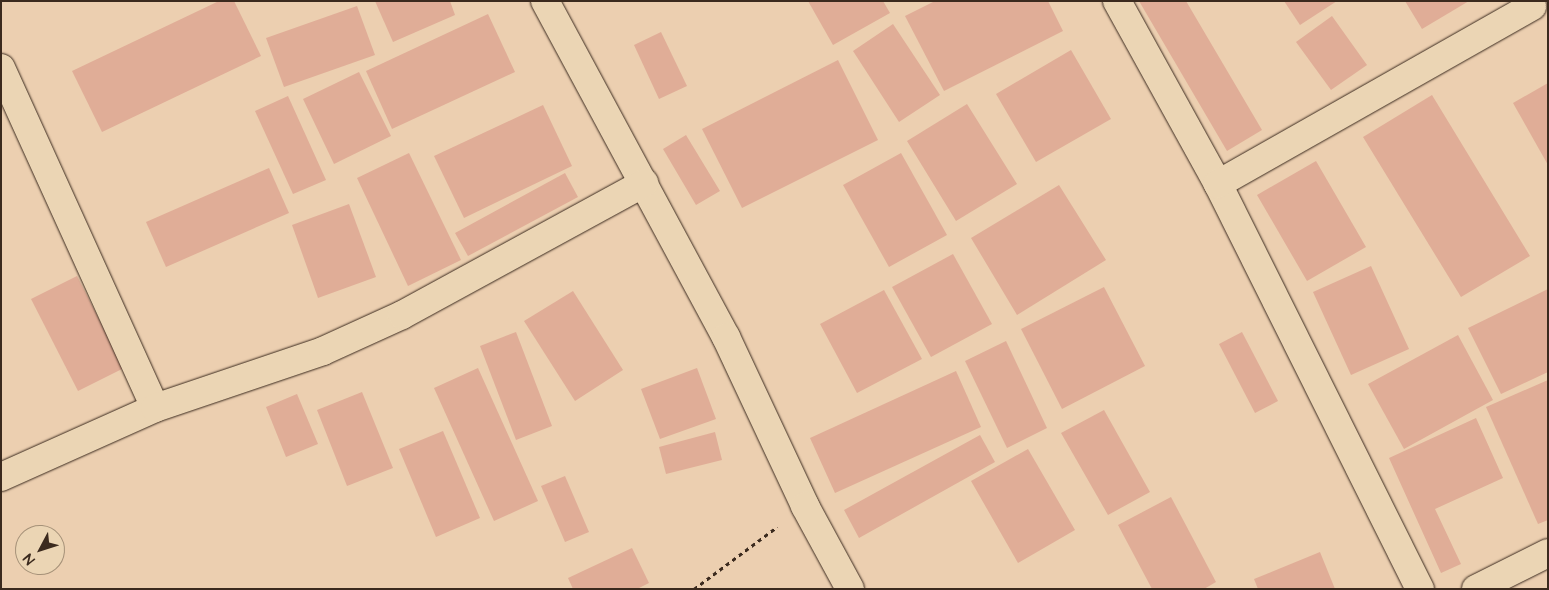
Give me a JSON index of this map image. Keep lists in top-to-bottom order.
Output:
{
  "north": "bottom left"
}
